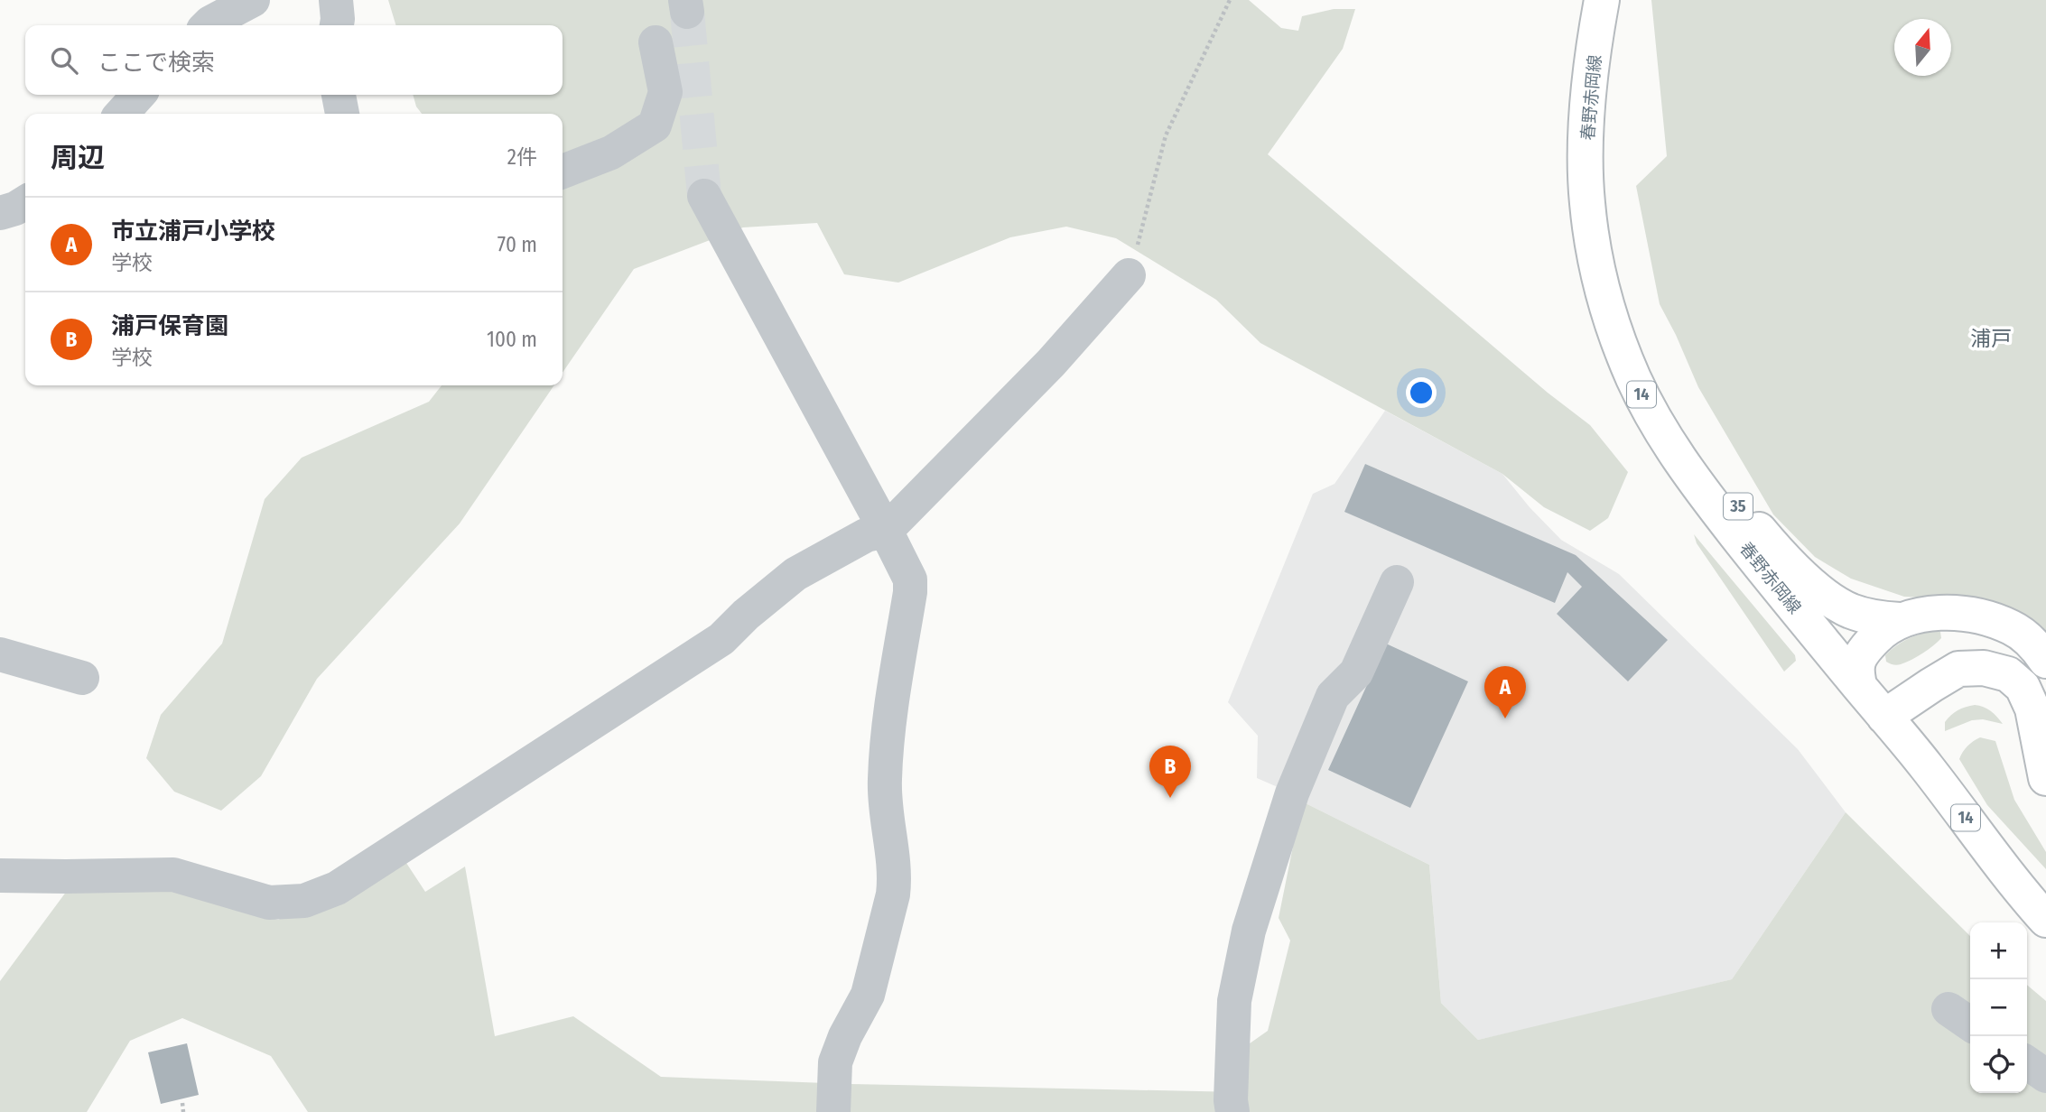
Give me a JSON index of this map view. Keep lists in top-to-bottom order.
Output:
{
  "streets": {
    "main road": ["春野赤岡線", "14", "35"]
  },
  "crossings": [
    ["春野赤岡線", "35"]
  ],
  "districts": ["浦戸"],
  "north": "top",
  "page": {
    "search": "ここで検索",
    "heading": ["周辺", "2件"],
    "list": [
      {
        "mark": "A",
        "name": "市立浦戸小学校",
        "note": "学校",
        "value": "70 m"
      },
      {
        "mark": "B",
        "name": "浦戸保育園",
        "note": "学校",
        "value": "100 m"
      }
    ],
    "pins": ["A", "B"],
    "map_buttons": ["+", "−"]
  }
}
